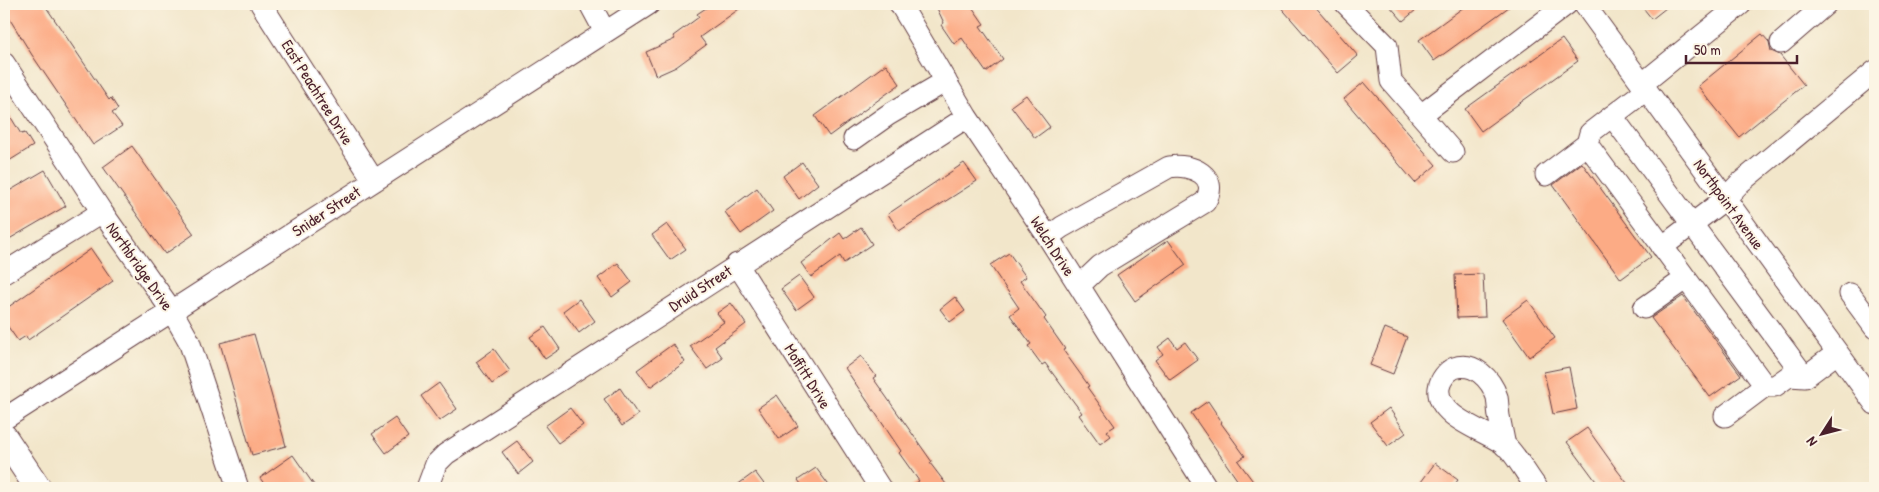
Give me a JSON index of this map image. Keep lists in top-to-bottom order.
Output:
{
  "streets": {
    "street": [
      "East Peachtree Drive",
      "Northpoint Avenue",
      "Snider Street",
      "Welch Drive",
      "Northbridge Drive",
      "Druid Street",
      "Moffitt Drive"
    ]
  },
  "crossings": [
    ["East Peachtree Drive", "Snider Street"],
    ["Snider Street", "Northbridge Drive"],
    ["Welch Drive", "Druid Street"],
    ["Druid Street", "Moffitt Drive"]
  ],
  "scale_bar": "50 m",
  "north": "bottom left"
}
